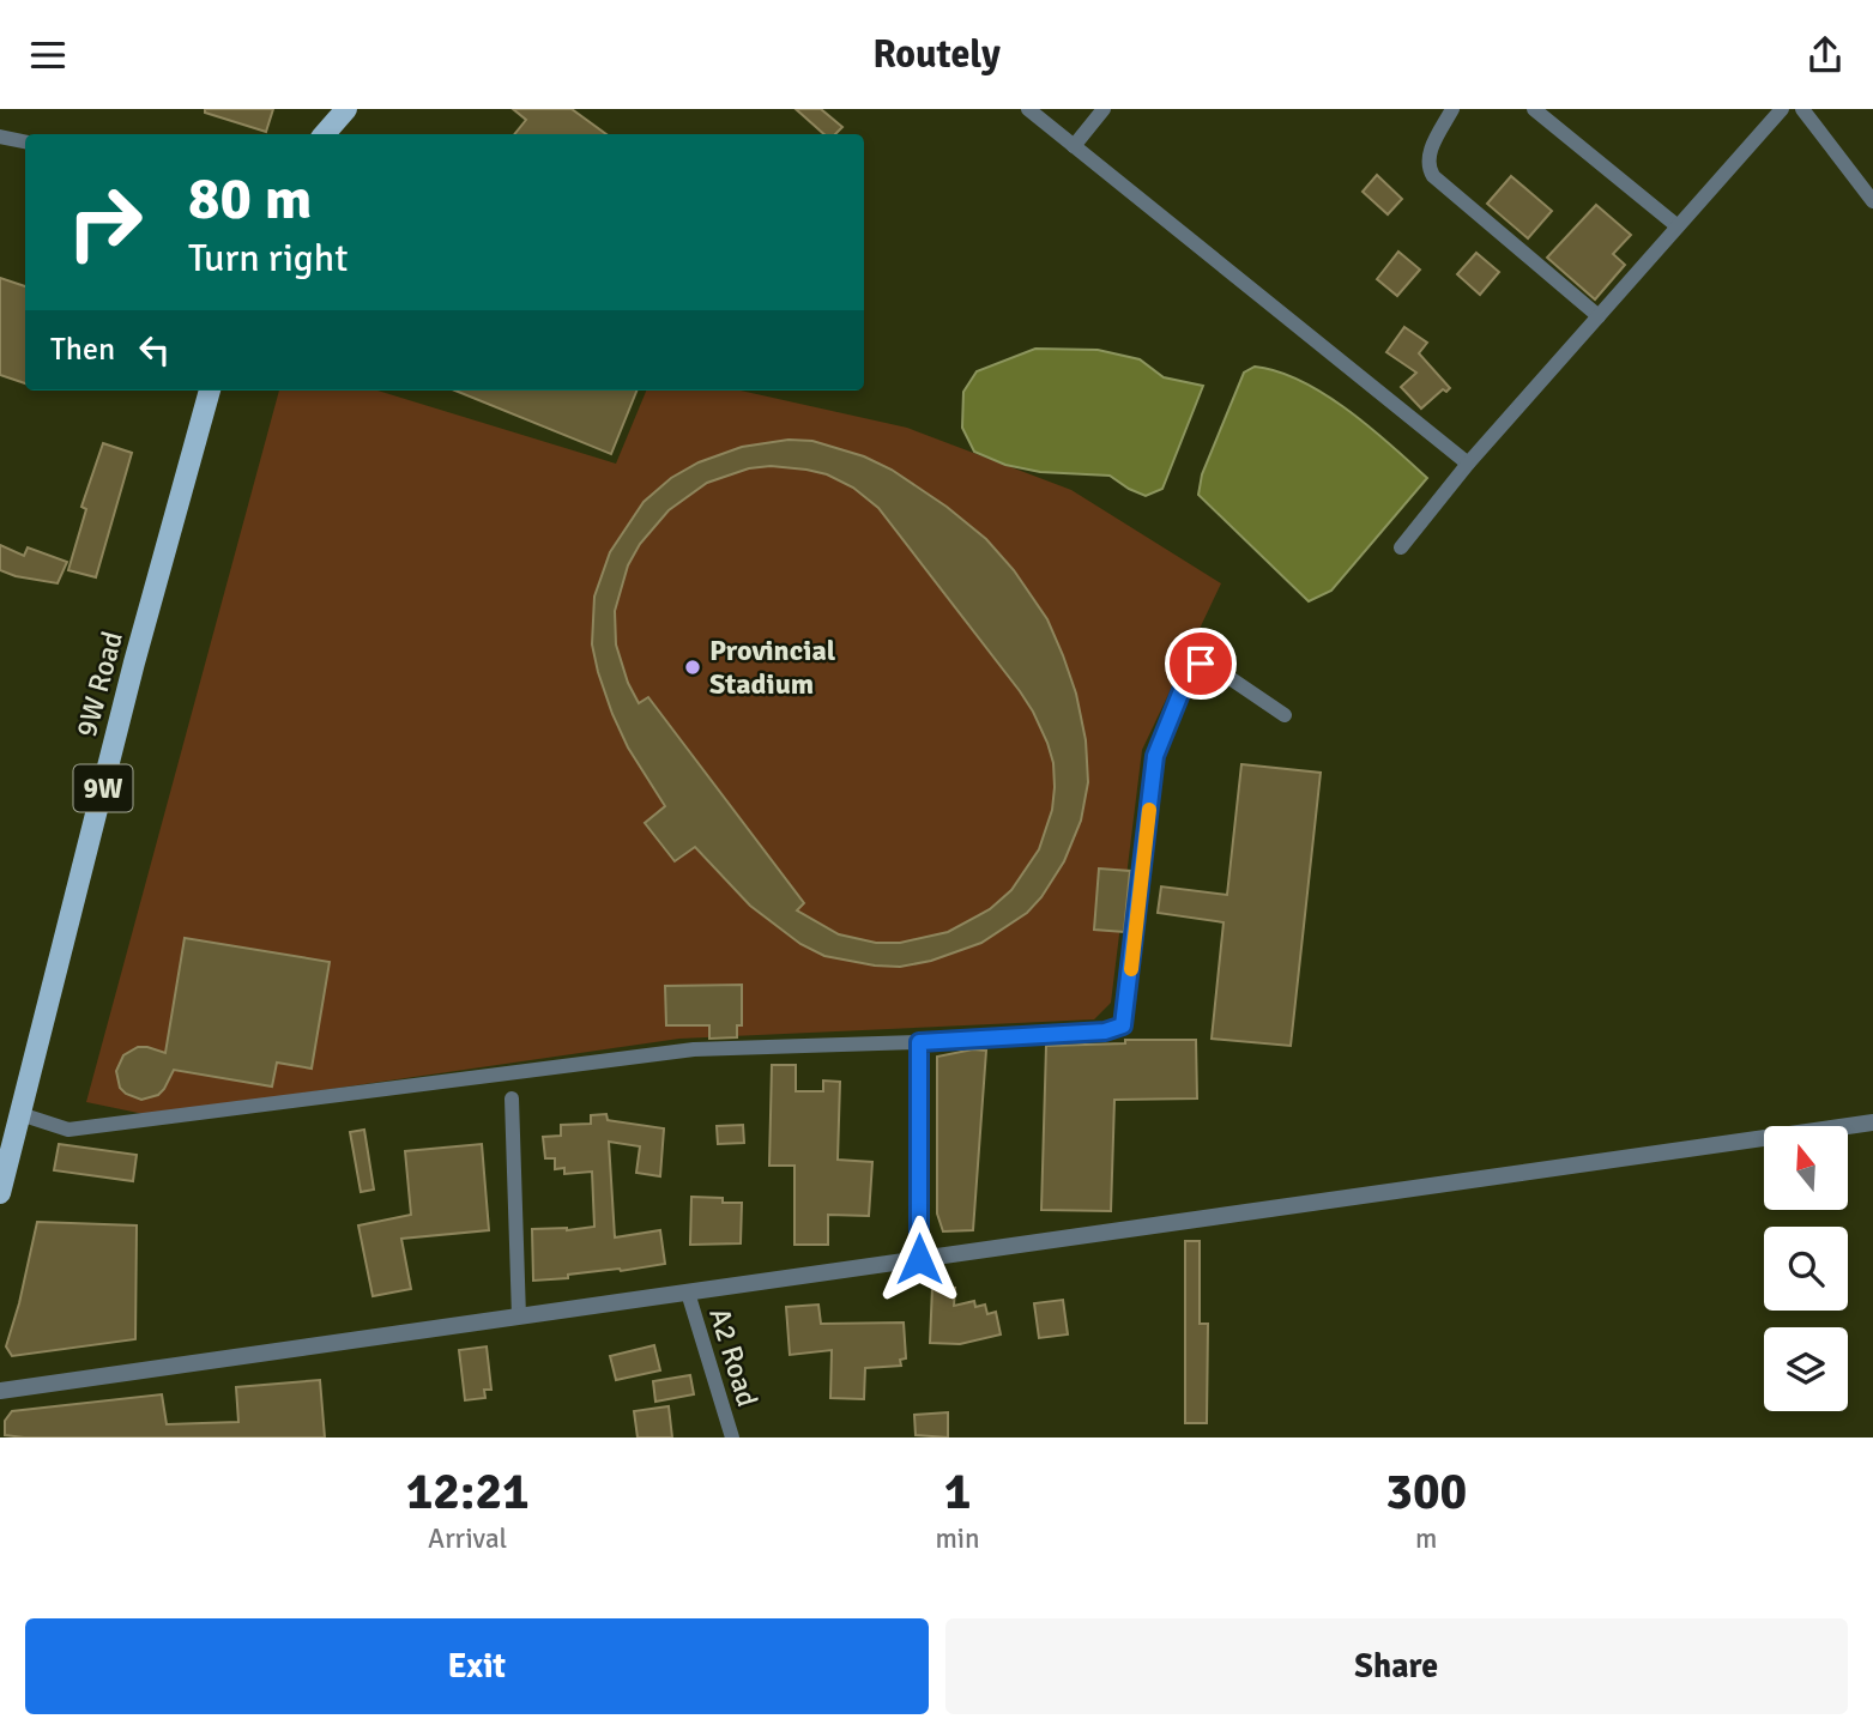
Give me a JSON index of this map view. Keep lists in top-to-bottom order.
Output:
{
  "streets": {
    "main road": ["9W Road", "9W"],
    "street": ["A2 Road"]
  },
  "places": ["Provincial Stadium"],
  "north": "top",
  "page": {
    "header": "Routely",
    "turn": ["80 m", "Turn right"],
    "then": "Then",
    "eta": [
      "12:21",
      "Arrival",
      "1",
      "min",
      "300",
      "m"
    ],
    "buttons": ["Exit", "Share"]
  }
}
